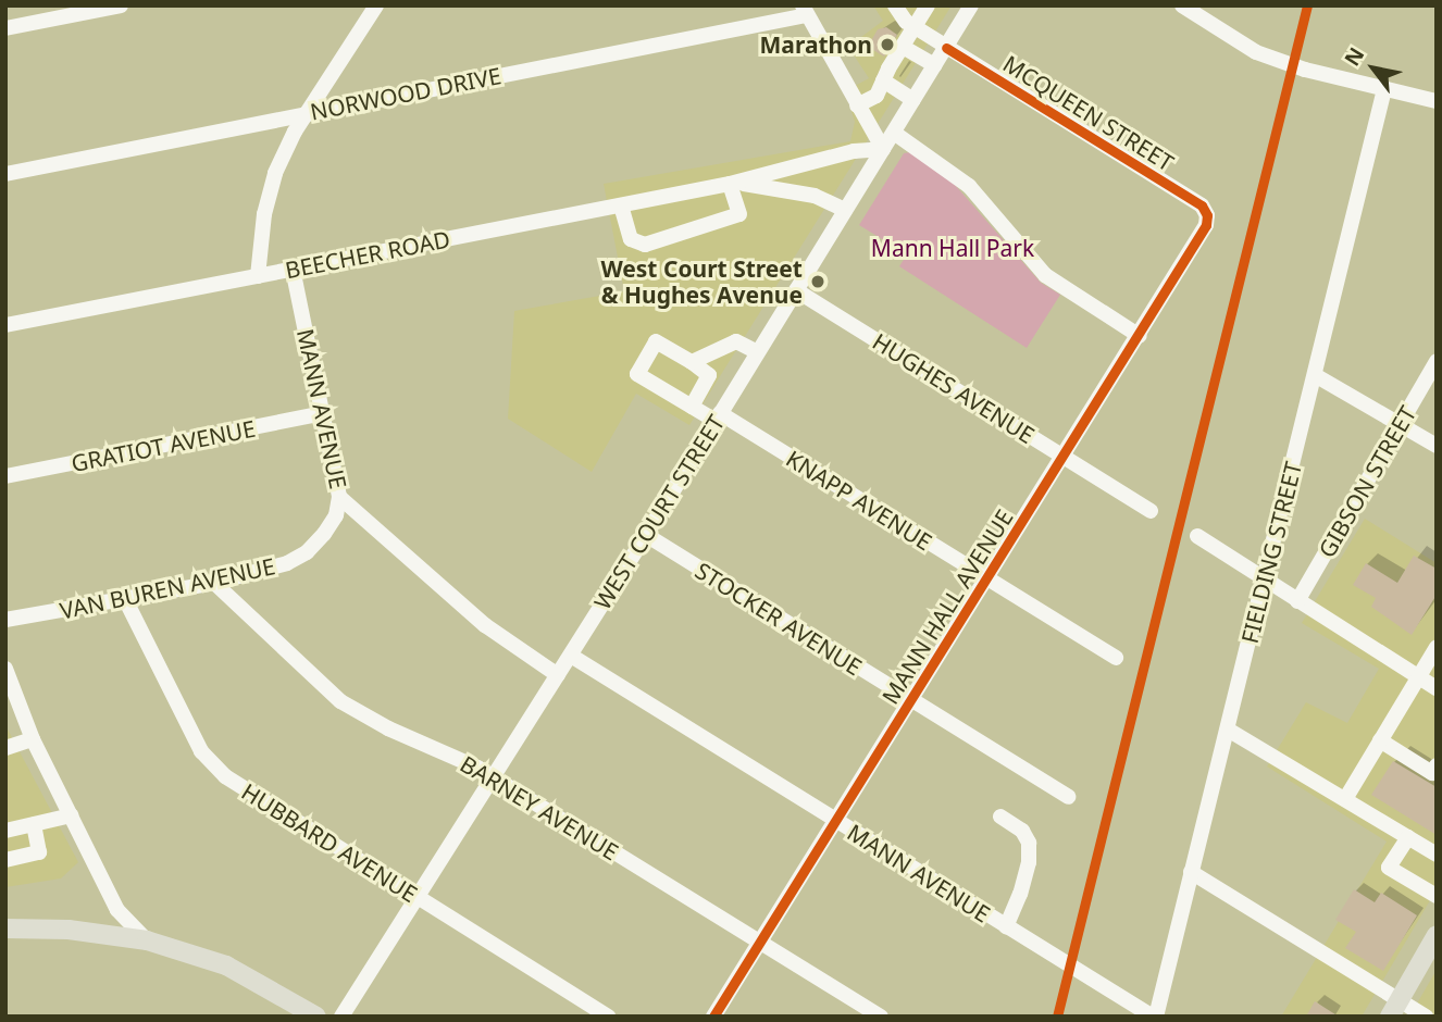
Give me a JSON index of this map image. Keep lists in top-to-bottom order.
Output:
{
  "streets": {
    "street": [
      "NORWOOD DRIVE",
      "MCQUEEN STREET",
      "BEECHER ROAD",
      "HUGHES AVENUE",
      "MANN AVENUE",
      "GRATIOT AVENUE",
      "GIBSON STREET",
      "KNAPP AVENUE",
      "WEST COURT STREET",
      "FIELDING STREET",
      "VAN BUREN AVENUE",
      "MANN HALL AVENUE",
      "STOCKER AVENUE",
      "BARNEY AVENUE",
      "HUBBARD AVENUE"
    ]
  },
  "crossings": [
    ["MCQUEEN STREET", "WEST COURT STREET"],
    ["MCQUEEN STREET", "MANN HALL AVENUE"],
    ["BEECHER ROAD", "MANN AVENUE"],
    ["BEECHER ROAD", "WEST COURT STREET"],
    ["HUGHES AVENUE", "WEST COURT STREET"],
    ["HUGHES AVENUE", "MANN HALL AVENUE"],
    ["MANN AVENUE", "GRATIOT AVENUE"],
    ["MANN AVENUE", "WEST COURT STREET"],
    ["MANN AVENUE", "FIELDING STREET"],
    ["MANN AVENUE", "VAN BUREN AVENUE"],
    ["MANN AVENUE", "MANN HALL AVENUE"],
    ["KNAPP AVENUE", "WEST COURT STREET"],
    ["KNAPP AVENUE", "MANN HALL AVENUE"],
    ["WEST COURT STREET", "STOCKER AVENUE"],
    ["WEST COURT STREET", "BARNEY AVENUE"],
    ["WEST COURT STREET", "HUBBARD AVENUE"],
    ["VAN BUREN AVENUE", "BARNEY AVENUE"],
    ["VAN BUREN AVENUE", "HUBBARD AVENUE"],
    ["MANN HALL AVENUE", "STOCKER AVENUE"],
    ["MANN HALL AVENUE", "BARNEY AVENUE"]
  ],
  "parks": ["Mann Hall Park"],
  "places": ["Marathon", "West Court Street & Hughes Avenue"],
  "north": "top left"
}
